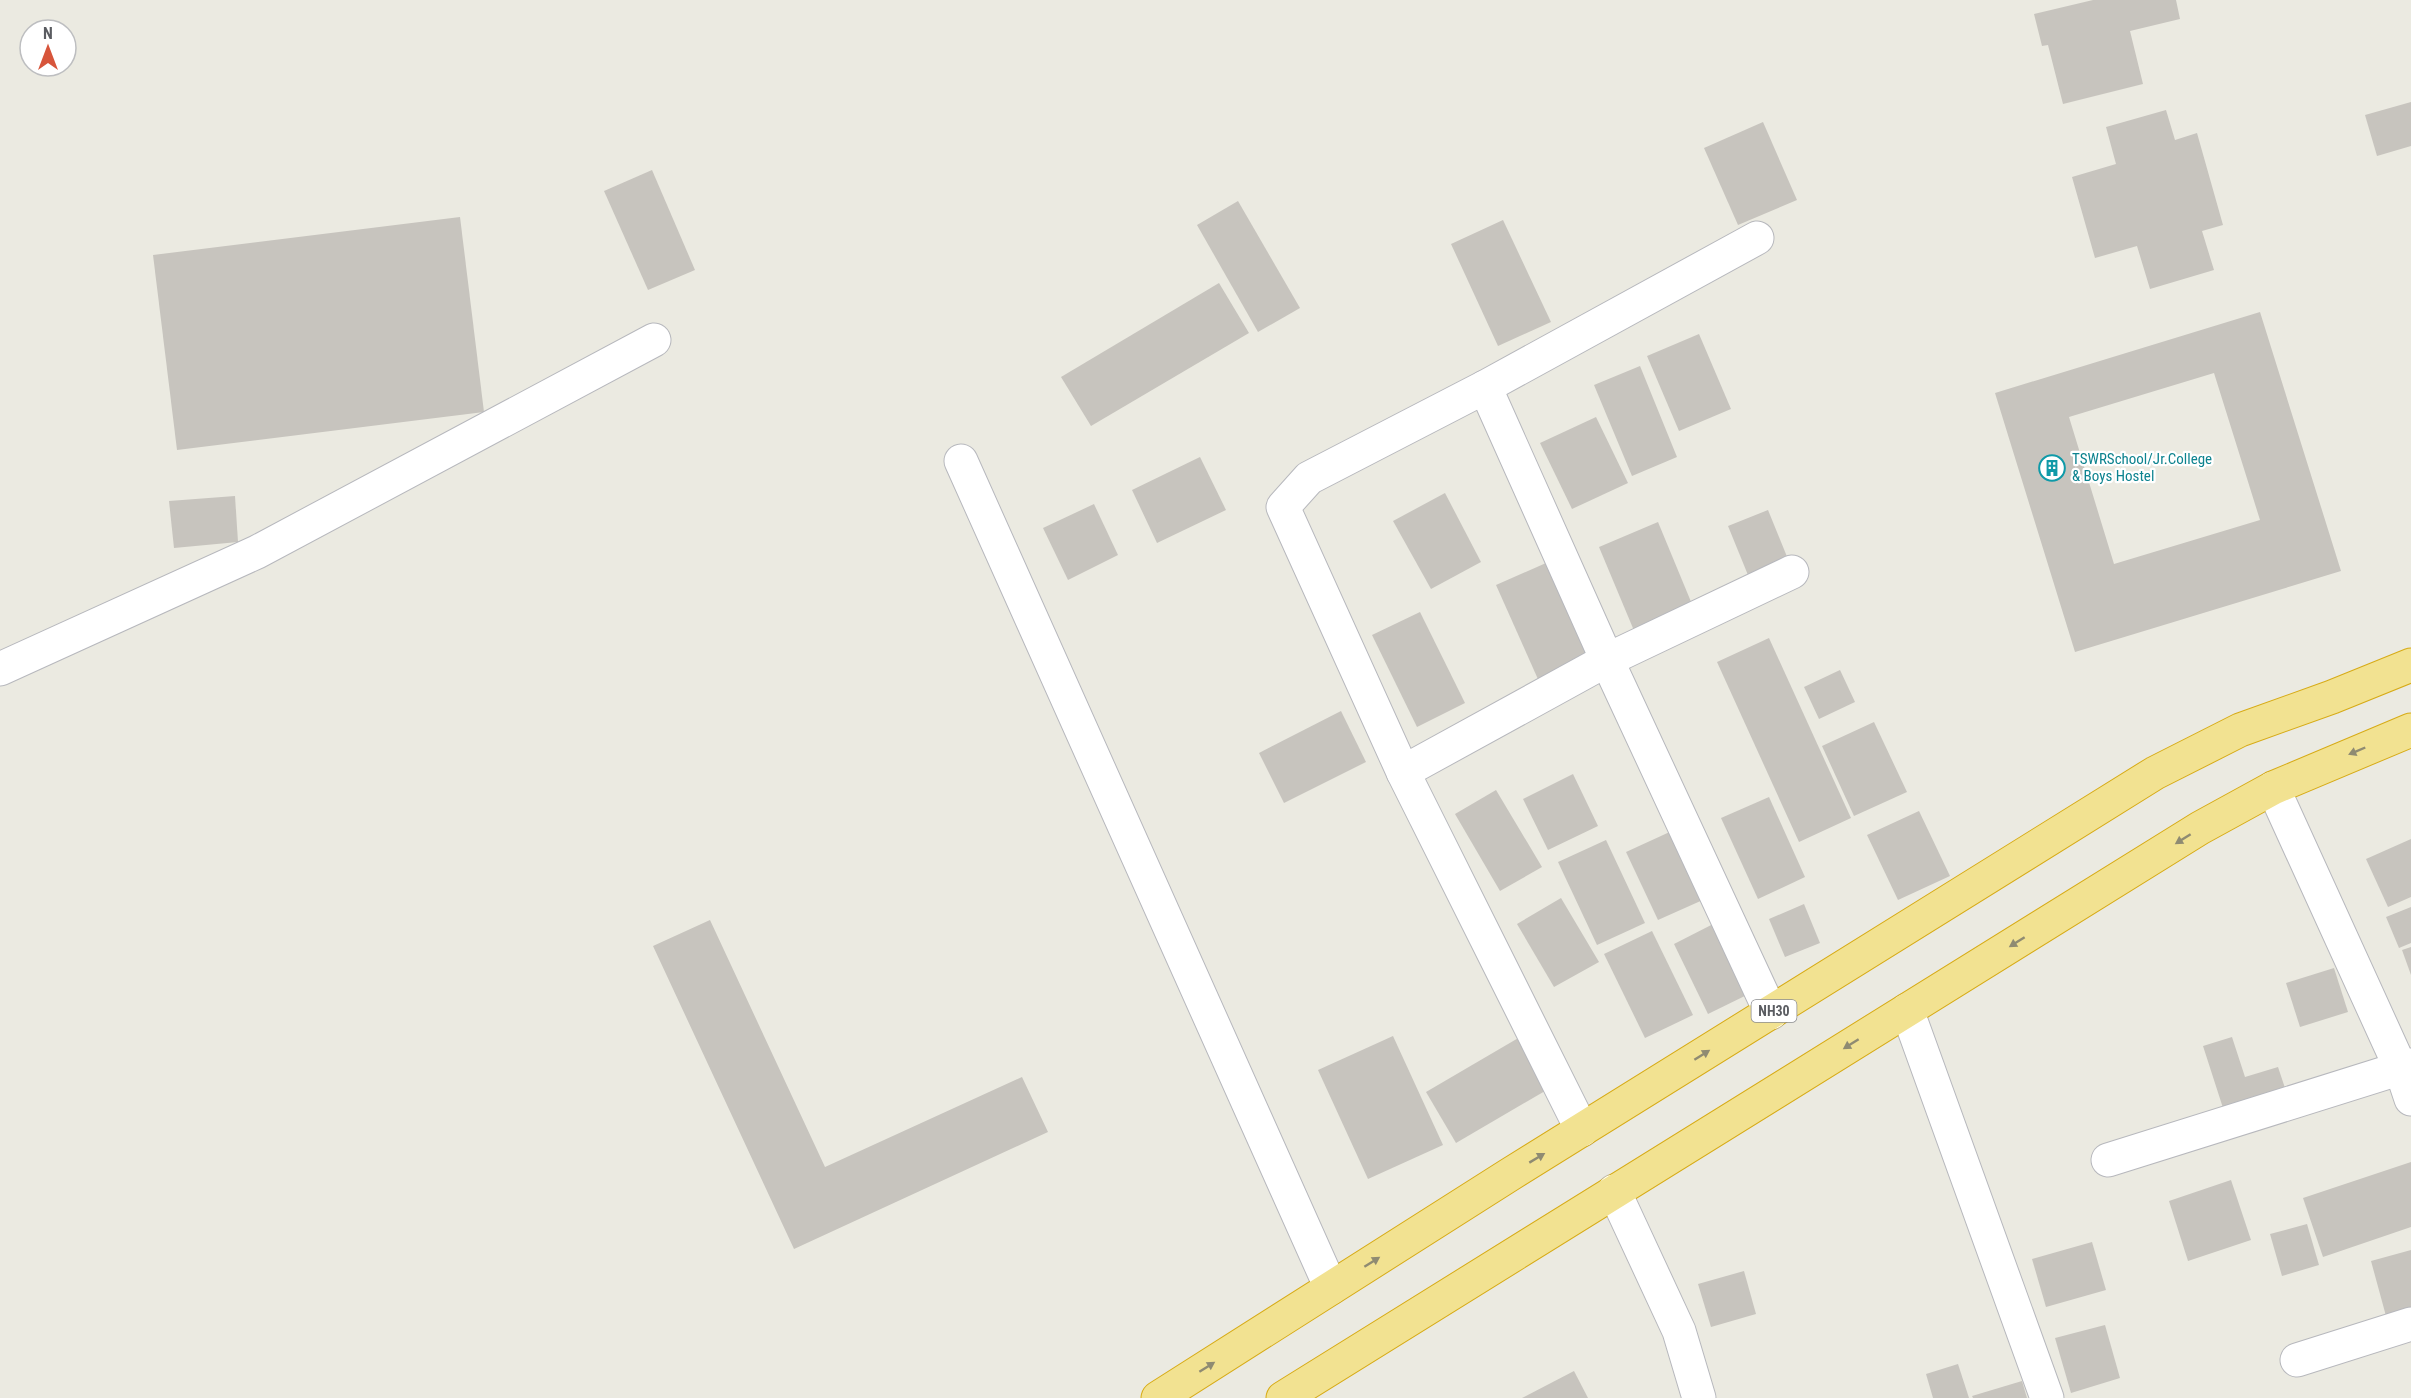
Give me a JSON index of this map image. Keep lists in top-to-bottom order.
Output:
{
  "streets": {
    "highway": ["NH30"]
  },
  "places": {
    "building": ["TSWRSchool/Jr.College & Boys Hostel"]
  },
  "north": "top"
}
